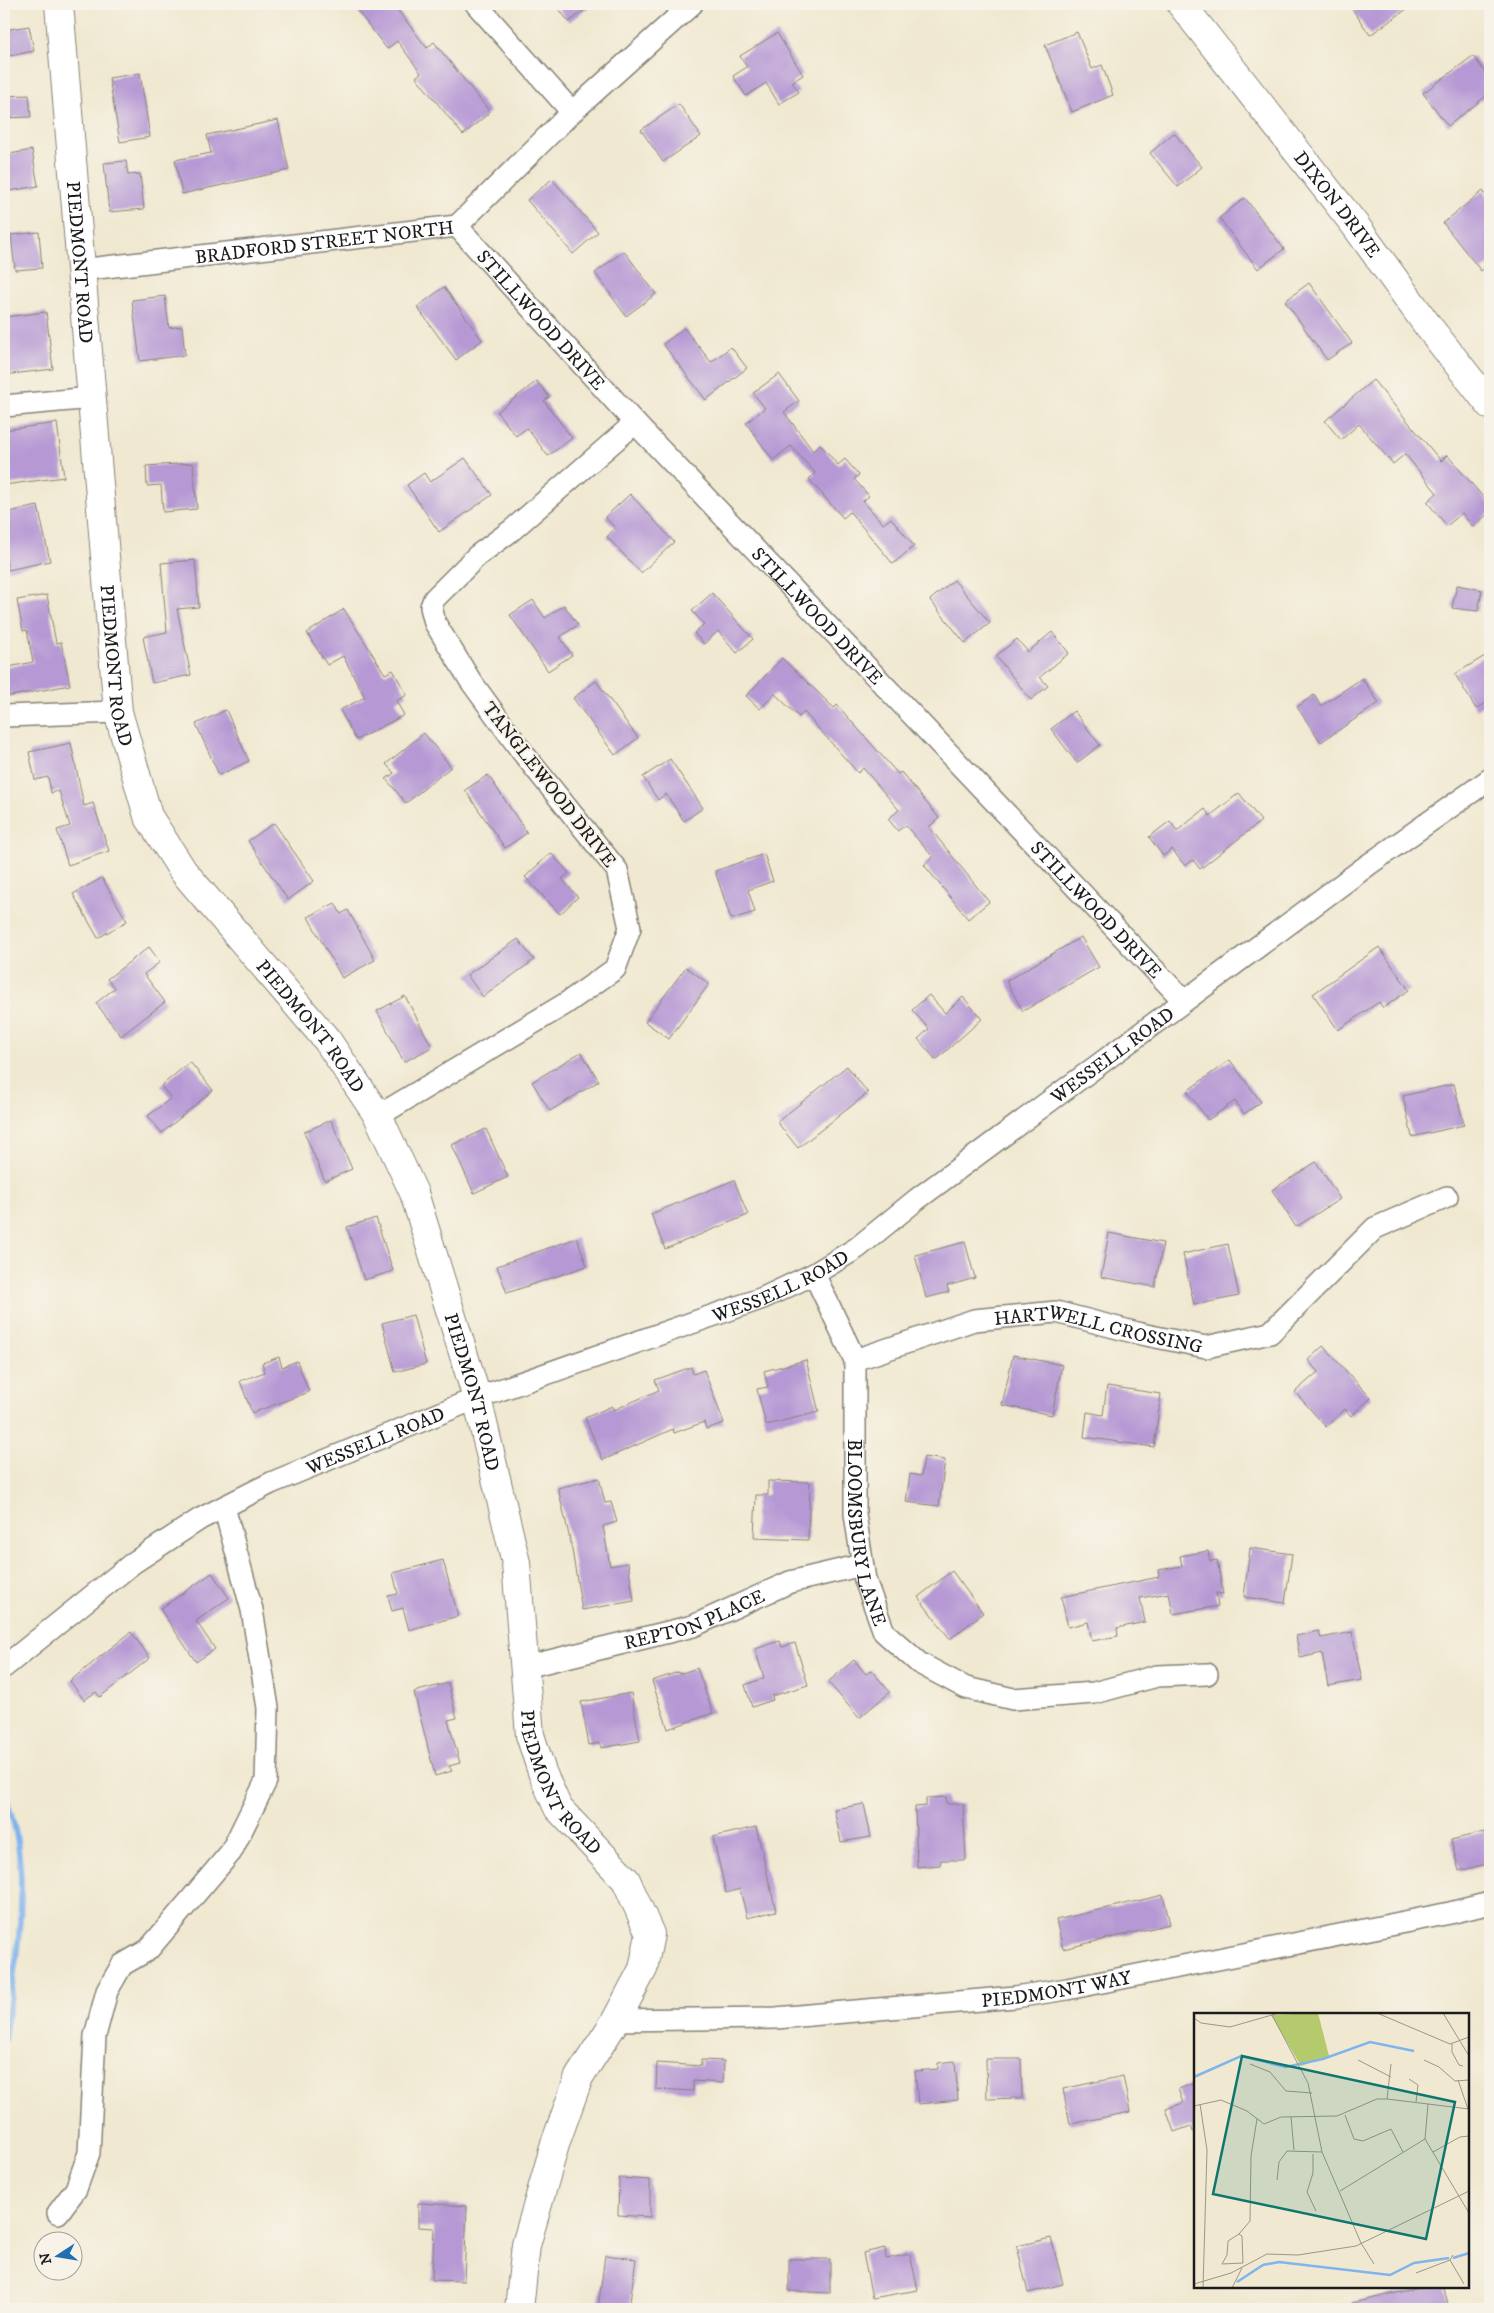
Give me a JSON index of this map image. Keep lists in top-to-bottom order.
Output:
{
  "streets": {
    "street": [
      "DIXON DRIVE",
      "BRADFORD STREET NORTH",
      "PIEDMONT ROAD",
      "STILLWOOD DRIVE",
      "TANGLEWOOD DRIVE",
      "WESSELL ROAD",
      "HARTWELL CROSSING",
      "BLOOMSBURY LANE",
      "REPTON PLACE",
      "PIEDMONT WAY"
    ]
  },
  "crossings": [
    ["BRADFORD STREET NORTH", "PIEDMONT ROAD"],
    ["BRADFORD STREET NORTH", "STILLWOOD DRIVE"],
    ["PIEDMONT ROAD", "TANGLEWOOD DRIVE"],
    ["PIEDMONT ROAD", "WESSELL ROAD"],
    ["PIEDMONT ROAD", "REPTON PLACE"],
    ["PIEDMONT ROAD", "PIEDMONT WAY"],
    ["STILLWOOD DRIVE", "TANGLEWOOD DRIVE"],
    ["STILLWOOD DRIVE", "WESSELL ROAD"],
    ["WESSELL ROAD", "BLOOMSBURY LANE"],
    ["HARTWELL CROSSING", "BLOOMSBURY LANE"],
    ["BLOOMSBURY LANE", "REPTON PLACE"]
  ],
  "north": "left"
}
